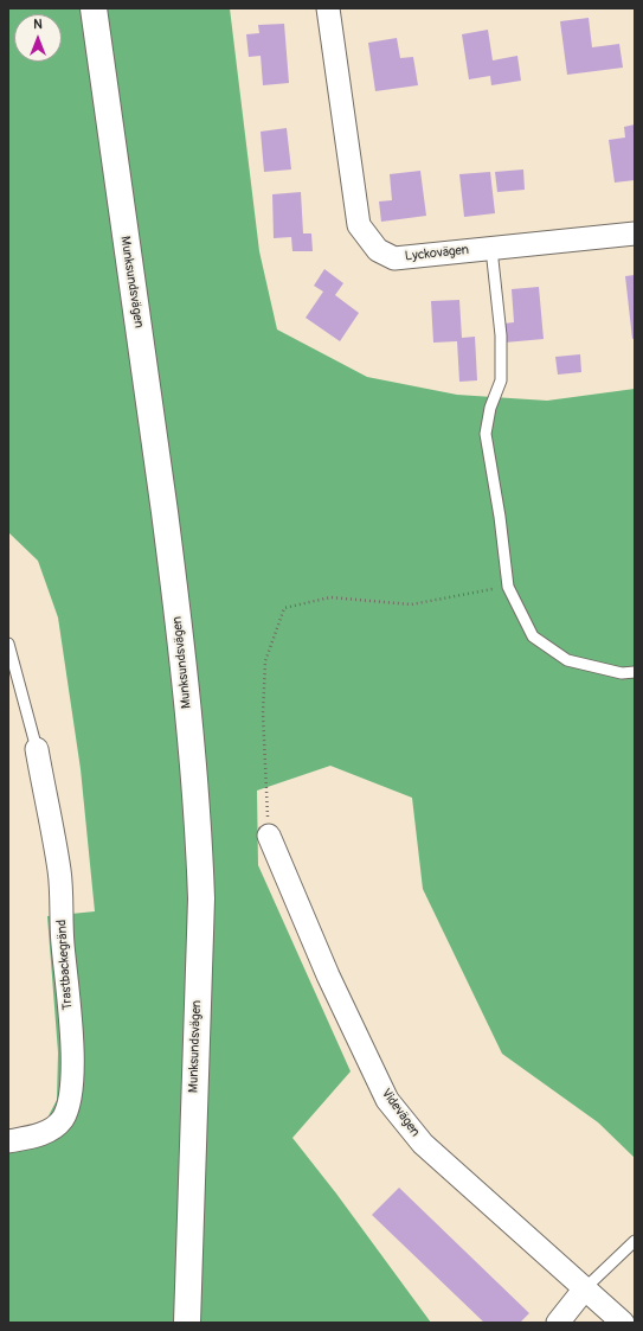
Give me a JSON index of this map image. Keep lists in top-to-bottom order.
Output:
{
  "streets": {
    "street": [
      "Lyckovägen",
      "Munksundsvägen",
      "Trastbackegränd",
      "Videvägen"
    ]
  },
  "north": "top"
}
